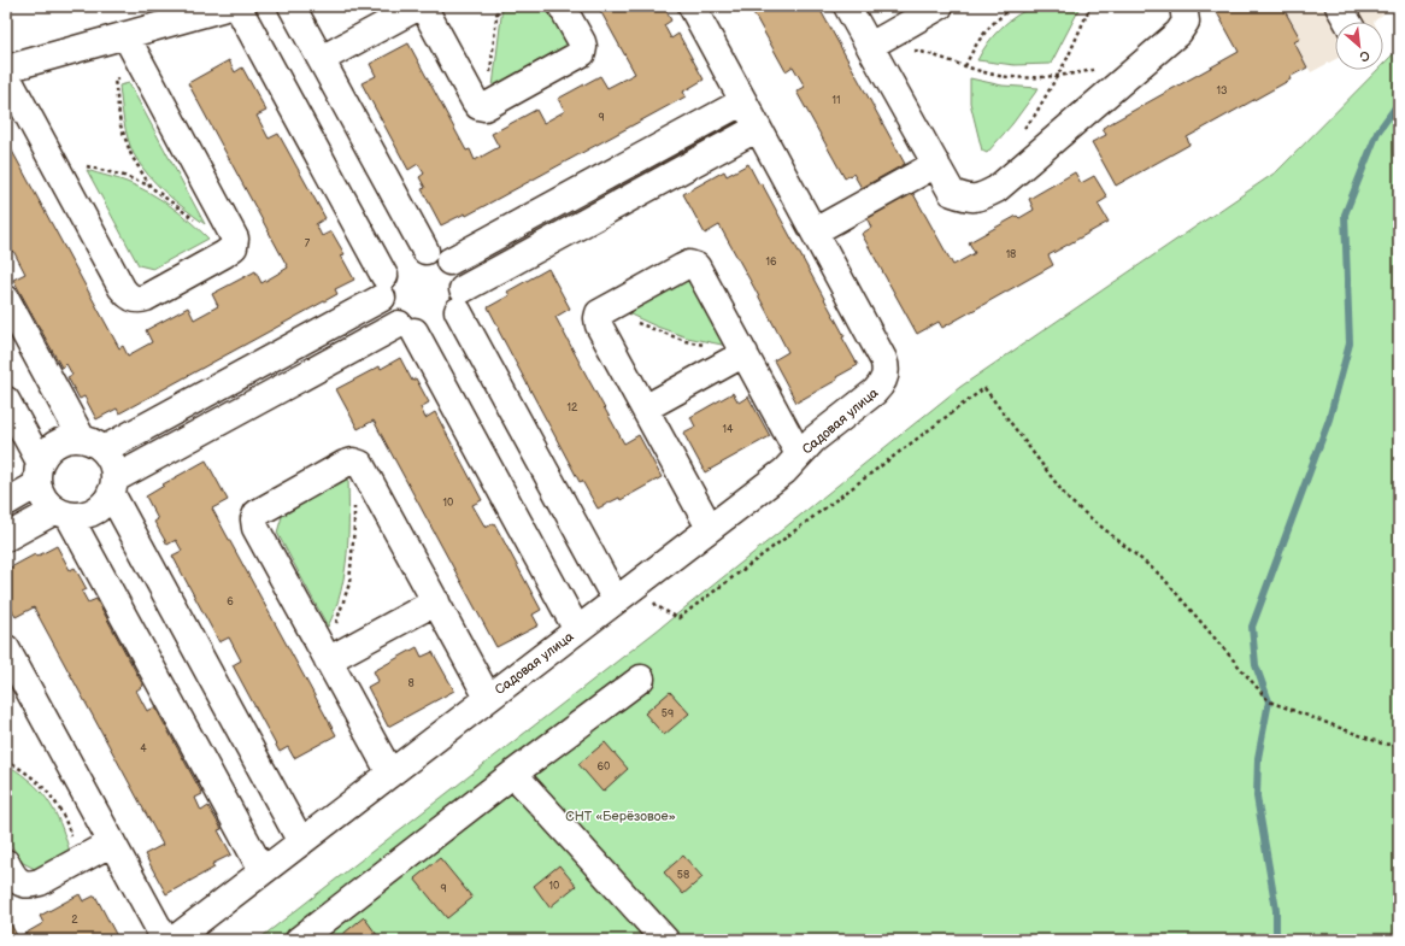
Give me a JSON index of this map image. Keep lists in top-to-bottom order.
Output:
{
  "streets": {
    "street": ["Садовая улица"]
  },
  "parks": ["СНТ «Берёзовое»"],
  "house_numbers": [
    "13",
    "11",
    "9",
    "7",
    "18",
    "16",
    "12",
    "14",
    "10",
    "6",
    "8",
    "59",
    "4",
    "60",
    "58",
    "10",
    "9",
    "2"
  ],
  "north": "bottom right"
}
